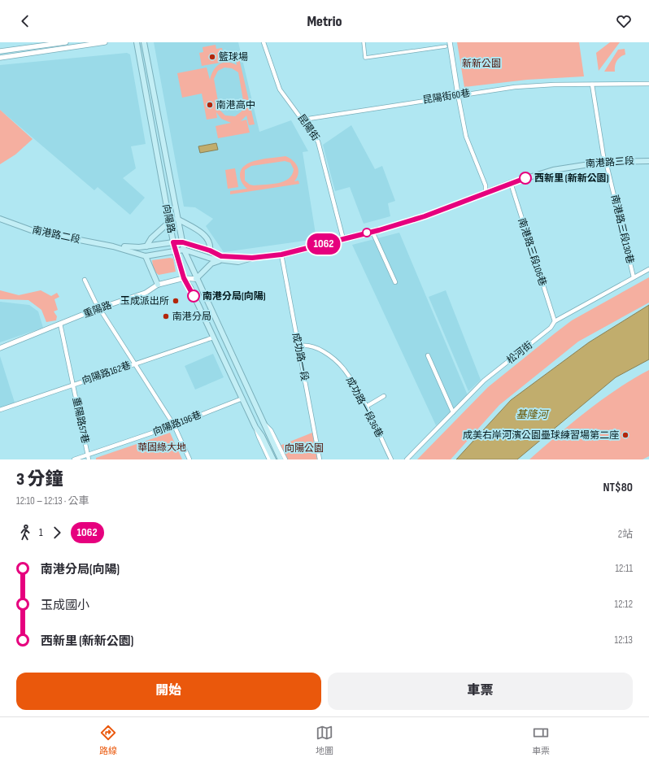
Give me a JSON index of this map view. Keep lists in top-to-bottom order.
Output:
{
  "streets": {
    "main road": ["南港路三段", "向陽路", "南港路二段"],
    "street": [
      "昆陽街60巷",
      "昆陽街",
      "南港路三段130巷",
      "南港路三段106巷",
      "重陽路",
      "松河街",
      "成功路一段",
      "向陽路162巷",
      "成功路一段36巷",
      "重陽路57巷",
      "向陽路196巷"
    ]
  },
  "crossings": [
    ["昆陽街60巷", "昆陽街"],
    ["昆陽街60巷", "南港路三段130巷"],
    ["昆陽街", "南港路三段"],
    ["南港路三段", "南港路三段130巷"],
    ["南港路三段", "南港路二段"],
    ["南港路三段", "南港路三段106巷"],
    ["南港路三段", "成功路一段"],
    ["向陽路", "南港路二段"],
    ["向陽路", "重陽路"],
    ["向陽路", "向陽路162巷"],
    ["向陽路", "向陽路196巷"],
    ["南港路三段130巷", "松河街"],
    ["南港路三段106巷", "松河街"],
    ["重陽路", "重陽路57巷"],
    ["成功路一段", "成功路一段36巷"],
    ["向陽路162巷", "重陽路57巷"],
    ["重陽路57巷", "向陽路196巷"]
  ],
  "water": ["基隆河"],
  "parks": ["新新公園", "華固綠大地", "向陽公園"],
  "places": [
    "籃球場",
    "南港高中",
    "西新里 (新新公園)",
    "南港分局(向陽)",
    "玉成派出所",
    "南港分局",
    "成美右岸河濱公園壘球練習場第二座"
  ],
  "lines": ["bus line 1062"],
  "page": {
    "header": "Metrio",
    "on_map": "1062",
    "heading": ["3 分鐘", "12:10 – 12:13 · 公車", "NT$80"],
    "legs": ["1", "1062", "2站"],
    "list": [
      {
        "name": "南港分局(向陽)",
        "value": "12:11"
      },
      {
        "name": "玉成國小",
        "value": "12:12"
      },
      {
        "name": "西新里 (新新公園)",
        "value": "12:13"
      }
    ],
    "buttons": ["開始", "車票"],
    "tabs": ["路線", "地圖", "車票"]
  }
}
